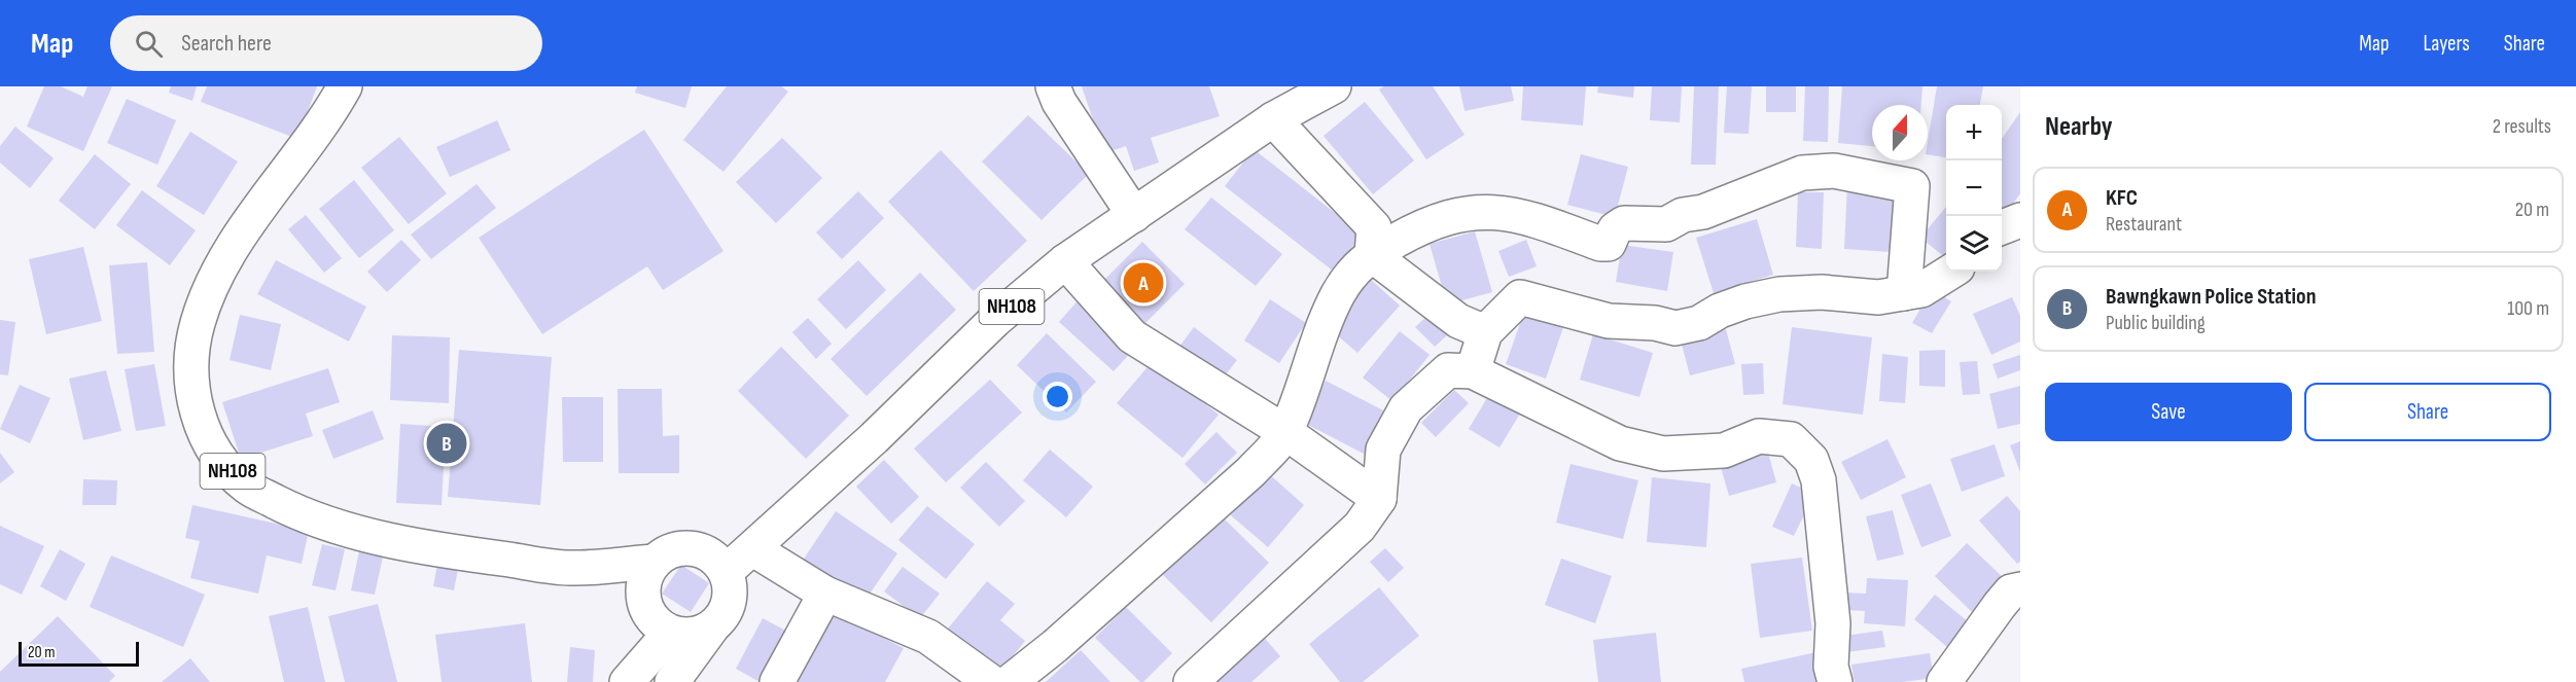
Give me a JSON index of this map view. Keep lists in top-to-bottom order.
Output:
{
  "streets": {
    "main road": ["NH108"]
  },
  "scale_bar": "20 m",
  "north": "top",
  "page": {
    "header": "Map",
    "search": "Search here",
    "nav": ["Map", "Layers", "Share"],
    "heading": ["Nearby", "2 results"],
    "map_buttons": ["+", "−"],
    "list": [
      {
        "mark": "A",
        "name": "KFC",
        "note": "Restaurant",
        "value": "20 m"
      },
      {
        "mark": "B",
        "name": "Bawngkawn Police Station",
        "note": "Public building",
        "value": "100 m"
      }
    ],
    "pins": ["A", "B"],
    "buttons": ["Save", "Share"],
    "scale": "20 m"
  }
}
